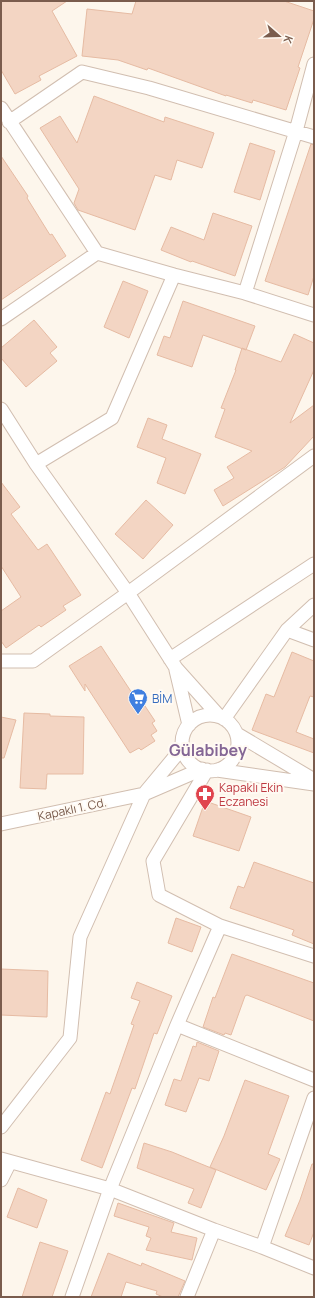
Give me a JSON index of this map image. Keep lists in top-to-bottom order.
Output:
{
  "streets": {
    "street": ["Kapaklı 1. Cd."]
  },
  "districts": ["Gülabibey"],
  "places": {
    "supermarket": ["BİM"],
    "pharmacy": ["Kapaklı Ekin Eczanesi"]
  },
  "north": "right"
}
